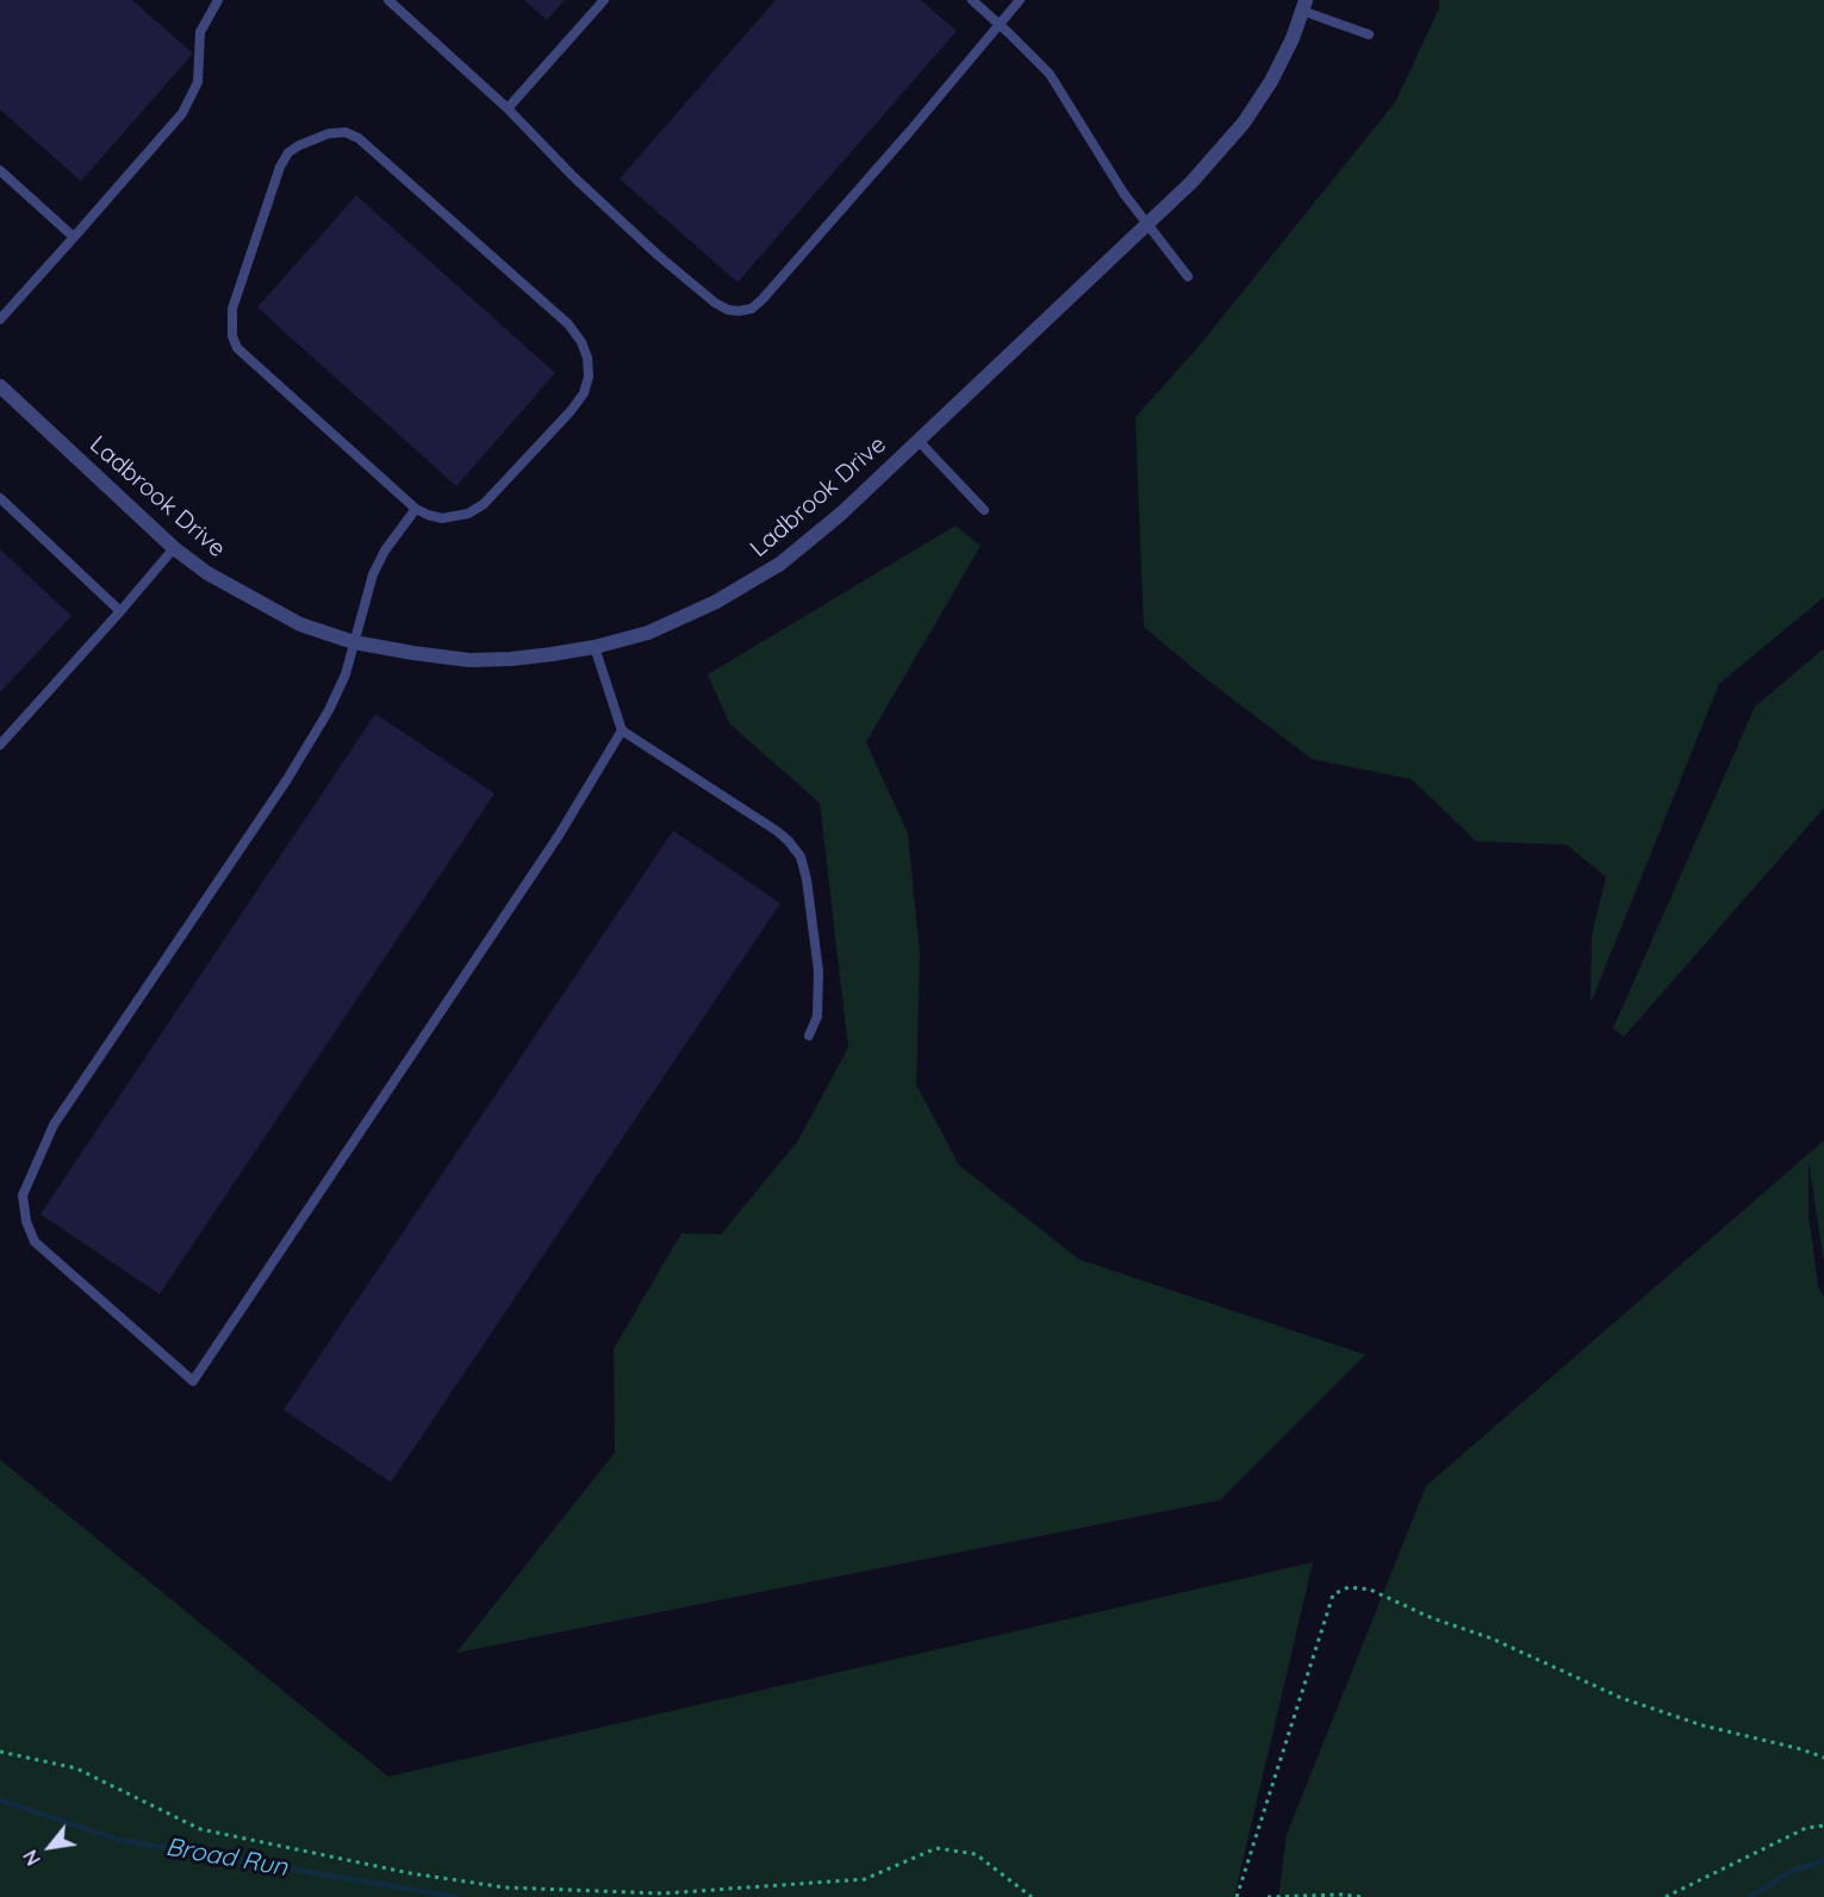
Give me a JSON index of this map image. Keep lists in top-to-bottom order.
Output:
{
  "streets": {
    "street": ["Ladbrook Drive"]
  },
  "water": ["Broad Run"],
  "north": "bottom left"
}
